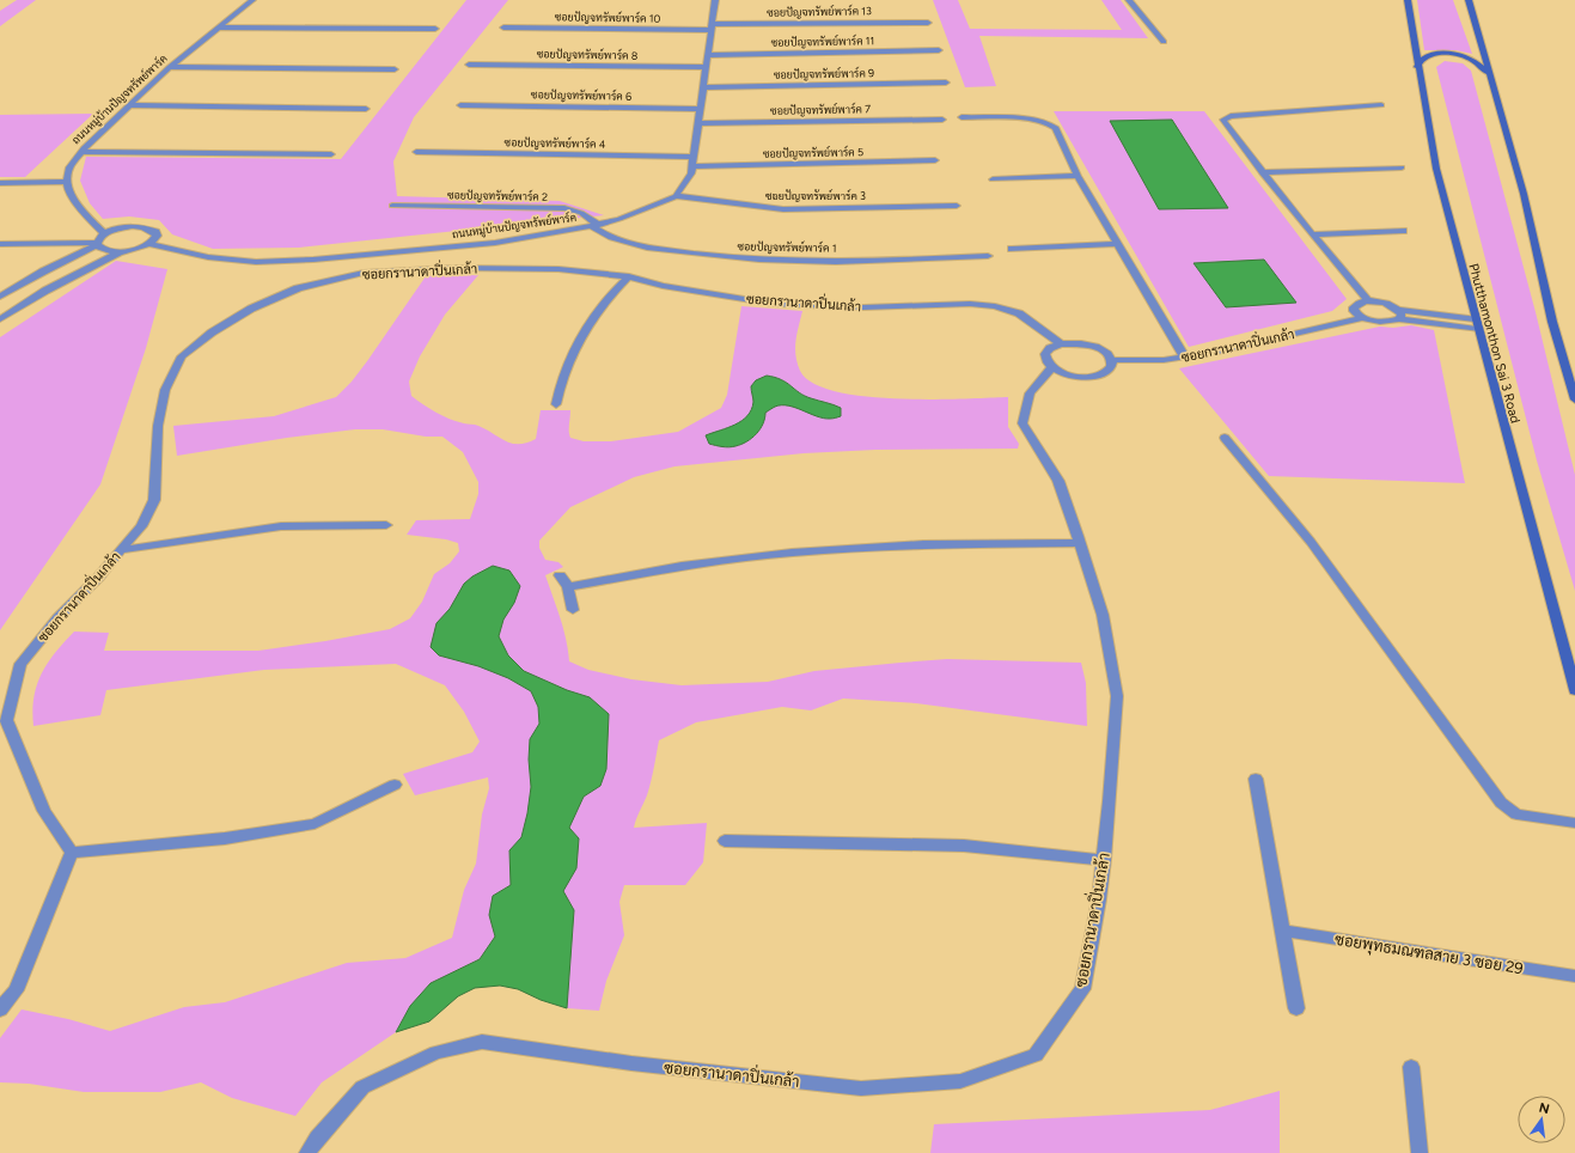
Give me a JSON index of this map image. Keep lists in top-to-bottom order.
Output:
{
  "streets": {
    "main road": ["Phutthamonthon Sai 3 Road"],
    "street": [
      "ซอยปัญจทรัพย์พาร์ค 13",
      "ซอยปัญจทรัพย์พาร์ค 10",
      "ซอยปัญจทรัพย์พาร์ค 11",
      "ซอยปัญจทรัพย์พาร์ค 8",
      "ซอยปัญจทรัพย์พาร์ค 9",
      "ซอยปัญจทรัพย์พาร์ค 6",
      "ถนนหมู่บ้านปัญจทรัพย์พาร์ค",
      "ซอยปัญจทรัพย์พาร์ค 7",
      "ซอยปัญจทรัพย์พาร์ค 4",
      "ซอยปัญจทรัพย์พาร์ค 5",
      "ซอยปัญจทรัพย์พาร์ค 2",
      "ซอยปัญจทรัพย์พาร์ค 3",
      "ซอยปัญจทรัพย์พาร์ค 1",
      "ซอยกรานาดาปิ่นเกล้า",
      "ซอยพุทธมณฑลสาย 3 ซอย 29"
    ]
  },
  "crossings": [
    ["ซอยปัญจทรัพย์พาร์ค 13", "ซอยปัญจทรัพย์พาร์ค 10"],
    ["ถนนหมู่บ้านปัญจทรัพย์พาร์ค", "ซอยปัญจทรัพย์พาร์ค 2"],
    ["ถนนหมู่บ้านปัญจทรัพย์พาร์ค", "ซอยปัญจทรัพย์พาร์ค 3"],
    ["ถนนหมู่บ้านปัญจทรัพย์พาร์ค", "ซอยปัญจทรัพย์พาร์ค 1"],
    ["ซอยปัญจทรัพย์พาร์ค 4", "ซอยปัญจทรัพย์พาร์ค 5"],
    ["ซอยปัญจทรัพย์พาร์ค 2", "ซอยปัญจทรัพย์พาร์ค 1"],
    ["ซอยกรานาดาปิ่นเกล้า", "Phutthamonthon Sai 3 Road"]
  ],
  "north": "top"
}
